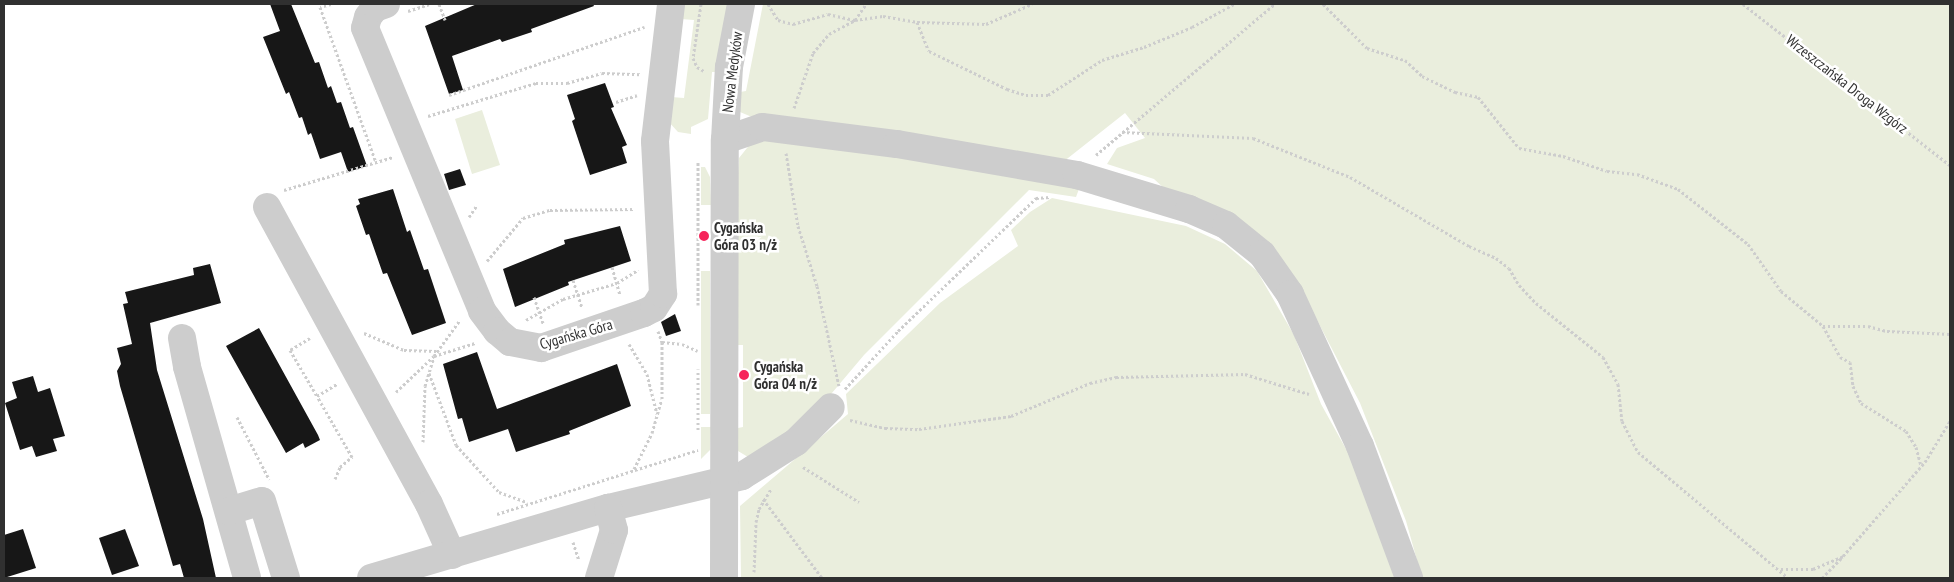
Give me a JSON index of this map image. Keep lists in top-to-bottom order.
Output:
{
  "streets": {
    "street": ["Nowa Medyków", "Cygańska Góra"],
    "path": ["Wrzeszczańska Droga Wzgórz"]
  },
  "places": ["Cygańska Góra 03 n/ż", "Cygańska Góra 04 n/ż"]
}
